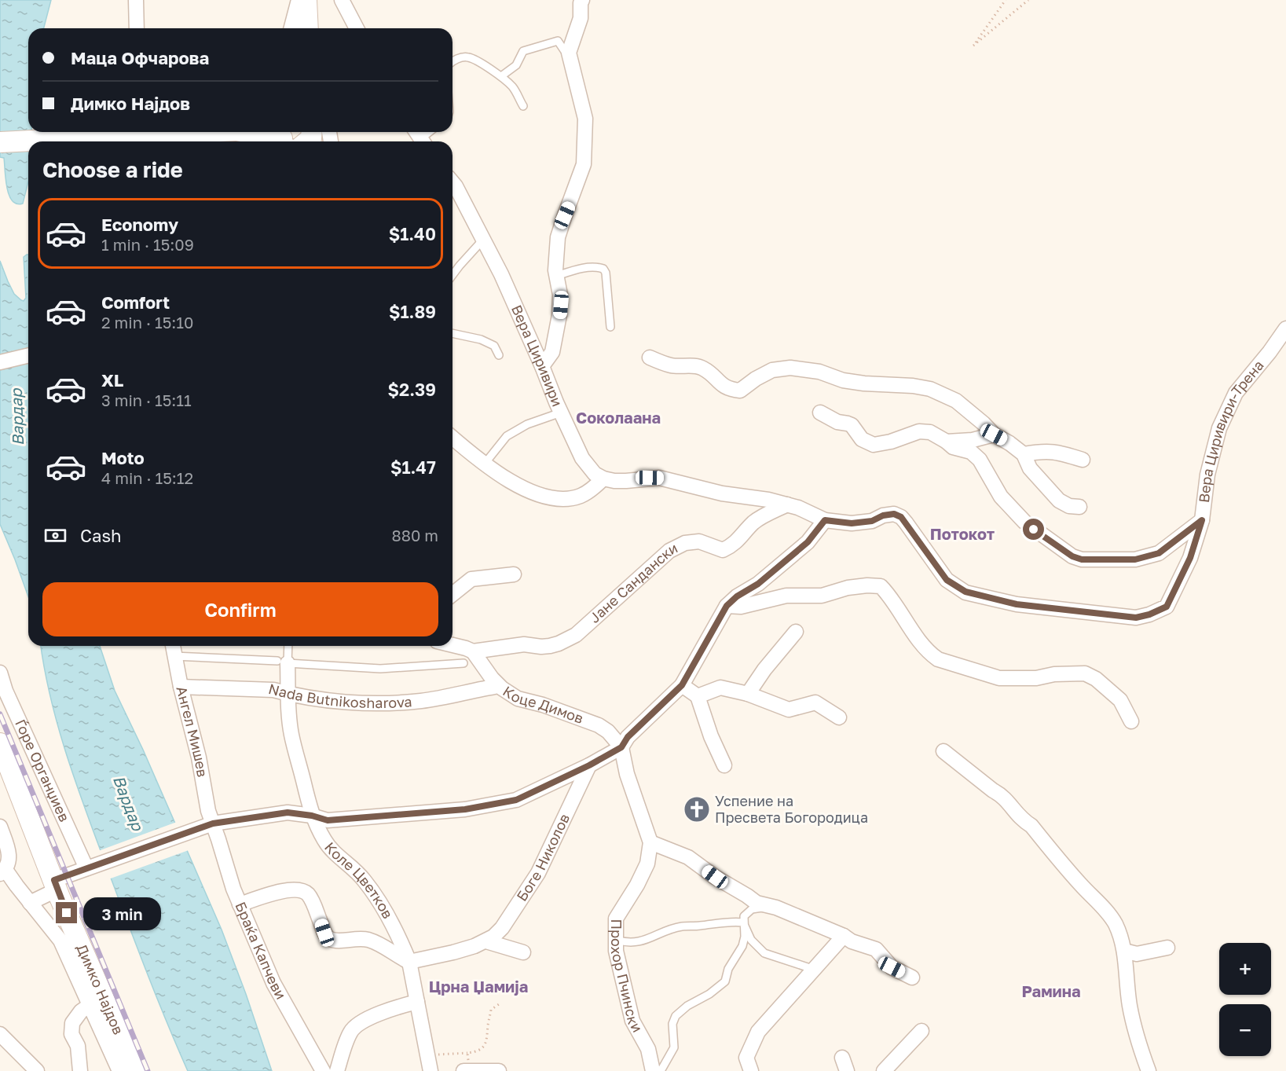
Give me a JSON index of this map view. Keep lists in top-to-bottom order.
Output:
{
  "streets": {
    "main road": ["Димко Најдов"],
    "street": [
      "Вера Циривири",
      "Вера Циривири-Трена",
      "Јане Сандански",
      "Nada Butnikosharova",
      "Коце Димов",
      "Ангел Мишев",
      "Ѓоре Органџиев",
      "Боге Николов",
      "Коле Цветков",
      "Браќа Капчеви",
      "Прохор Пчински"
    ]
  },
  "crossings": [
    ["Јане Сандански", "Коце Димов"],
    ["Nada Butnikosharova", "Коце Димов"],
    ["Nada Butnikosharova", "Ангел Мишев"],
    ["Nada Butnikosharova", "Коле Цветков"],
    ["Коце Димов", "Прохор Пчински"],
    ["Ангел Мишев", "Браќа Капчеви"],
    ["Боге Николов", "Коле Цветков"]
  ],
  "districts": [
    "Соколаана",
    "Потокот",
    "Црна Џамија",
    "Рамина"
  ],
  "water": ["Вардар"],
  "places": {
    "church": ["Успение на Пресвета Богородица"]
  },
  "page": {
    "banner": ["Маца Офчарова", "Димко Најдов"],
    "heading": "Choose a ride",
    "list": [
      {
        "name": "Economy",
        "note": "1 min · 15:09",
        "value": "$1.40"
      },
      {
        "name": "Comfort",
        "note": "2 min · 15:10",
        "value": "$1.89"
      },
      {
        "name": "XL",
        "note": "3 min · 15:11",
        "value": "$2.39"
      },
      {
        "name": "Moto",
        "note": "4 min · 15:12",
        "value": "$1.47"
      }
    ],
    "pay": ["Cash", "880 m"],
    "buttons": "Confirm",
    "bubble": "3 min",
    "map_buttons": ["+", "−"]
  }
}
